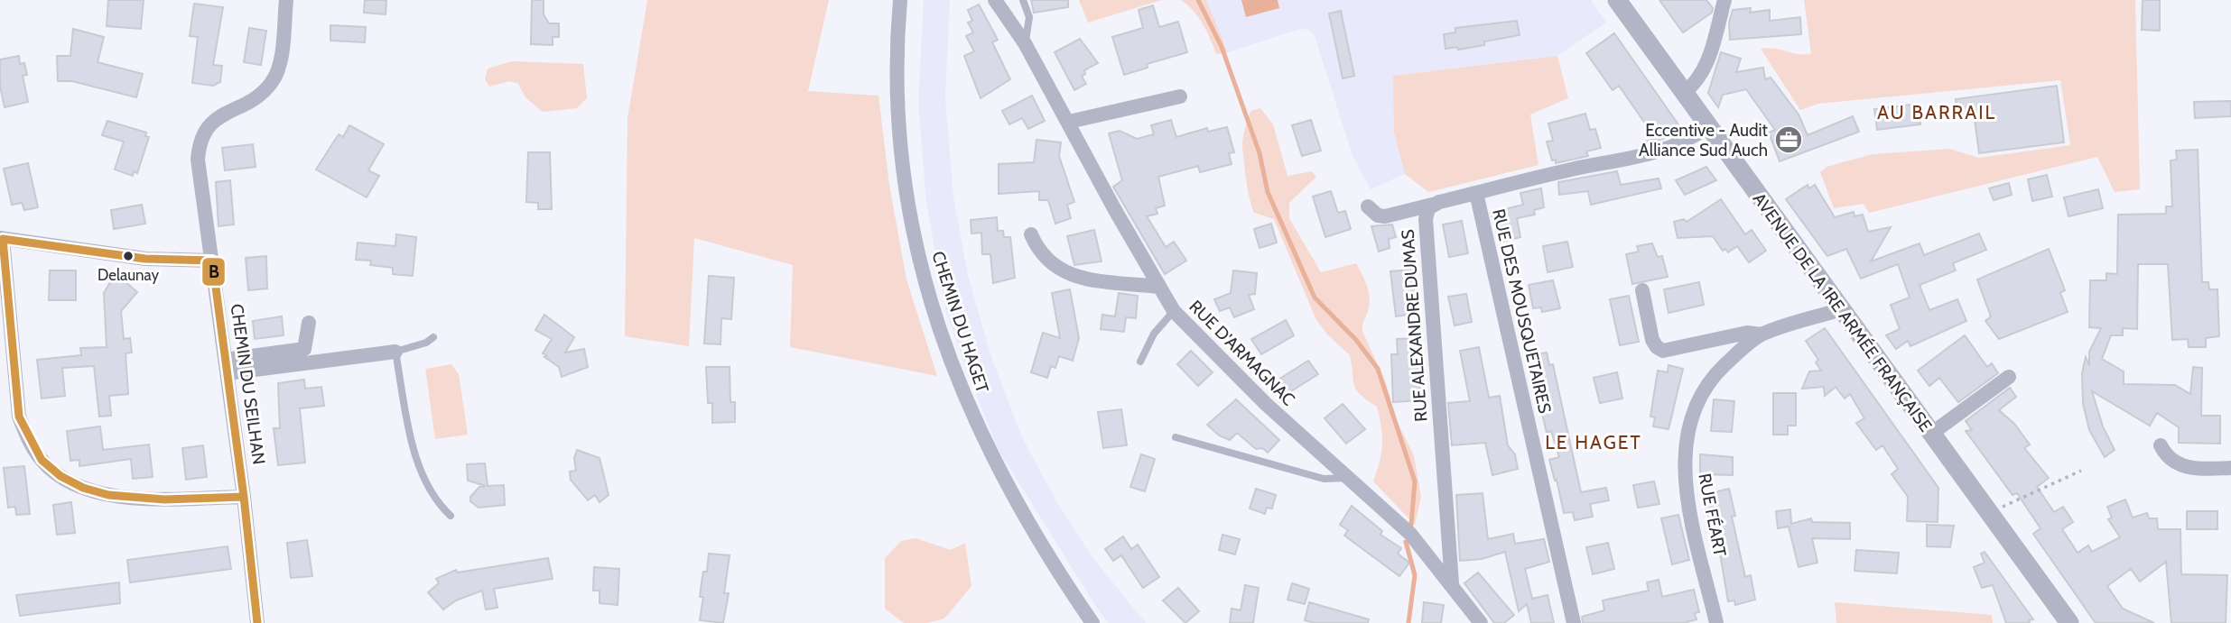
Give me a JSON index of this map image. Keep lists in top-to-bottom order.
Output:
{
  "streets": {
    "main road": ["AVENUE DE LA 1RE ARMÉE FRANÇAISE"],
    "street": [
      "RUE DES MOUSQUETAIRES",
      "CHEMIN DU HAGET",
      "RUE ALEXANDRE DUMAS",
      "RUE D'ARMAGNAC",
      "CHEMIN DU SEILHAN",
      "RUE FÉART"
    ]
  },
  "crossings": [
    ["AVENUE DE LA 1RE ARMÉE FRANÇAISE", "RUE FÉART"],
    ["RUE ALEXANDRE DUMAS", "RUE D'ARMAGNAC"]
  ],
  "districts": ["AU BARRAIL", "LE HAGET"],
  "places": {
    "office": ["Eccentive - Audit Alliance Sud Auch"],
    "other": ["Delaunay"]
  },
  "lines": ["transit line B"]
}
